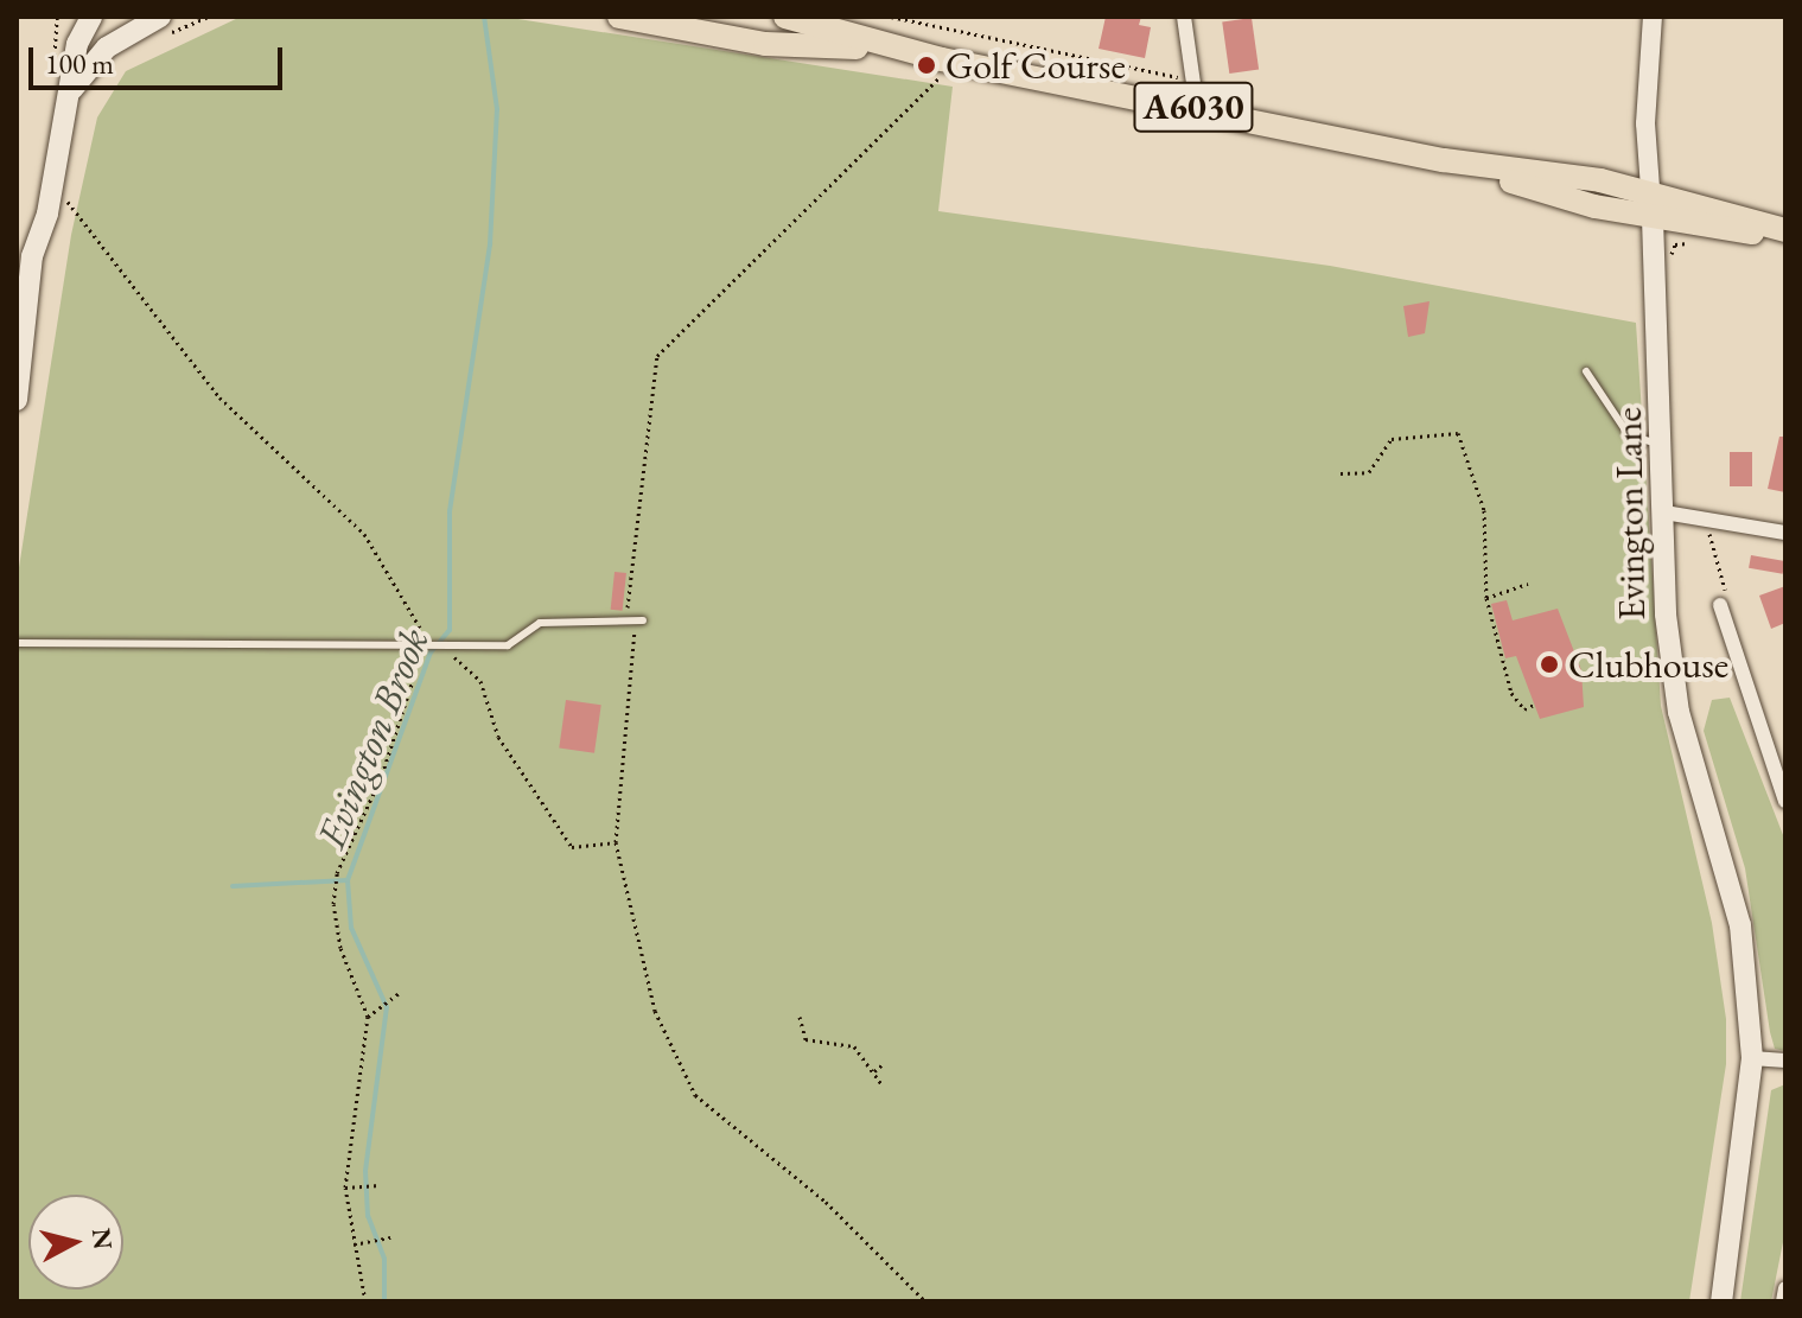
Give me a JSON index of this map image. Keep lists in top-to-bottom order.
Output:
{
  "streets": {
    "highway": ["A6030"],
    "main road": ["Evington Lane"]
  },
  "crossings": [
    ["A6030", "Evington Lane"]
  ],
  "water": ["Evington Brook"],
  "places": ["Golf Course", "Clubhouse"],
  "scale_bar": "100 m",
  "north": "right"
}
